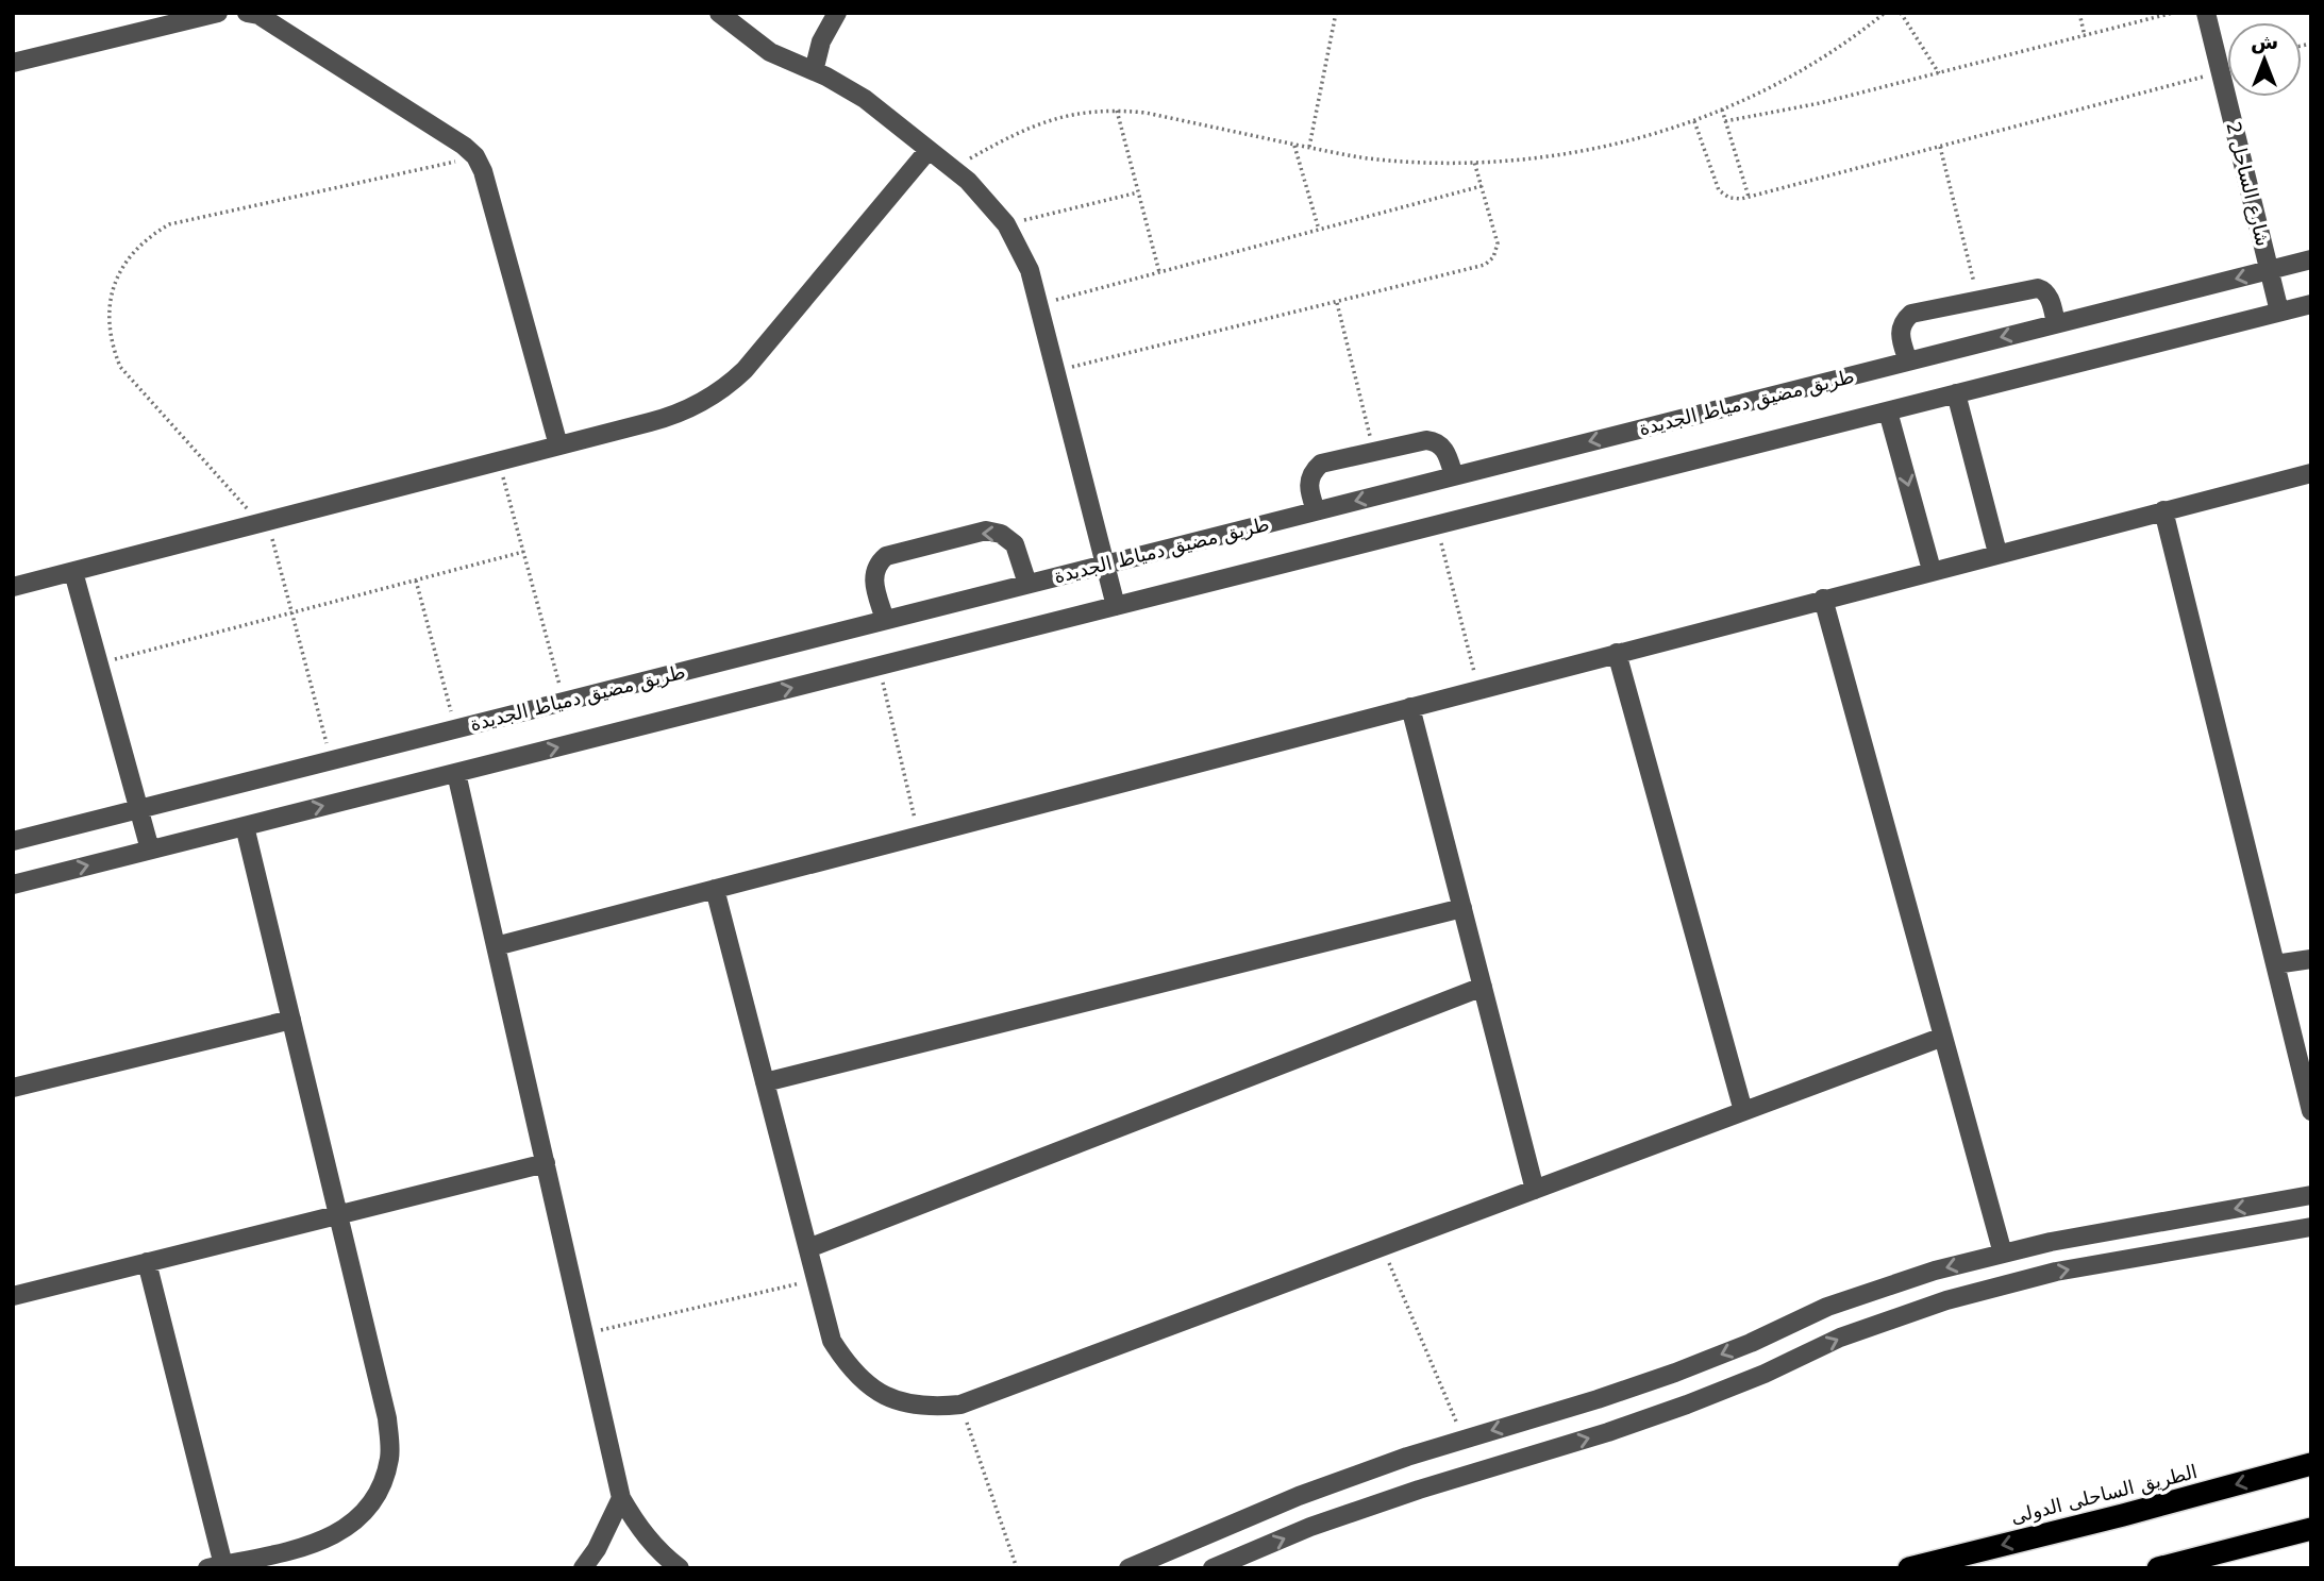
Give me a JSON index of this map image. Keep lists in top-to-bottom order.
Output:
{
  "streets": {
    "highway": ["الطريق الساحلى الدولى"],
    "street": ["شارع الساحل 2", "طريق مضيق دمياط الجديدة"]
  },
  "crossings": [
    ["شارع الساحل 2", "طريق مضيق دمياط الجديدة"]
  ],
  "north": "top"
}
